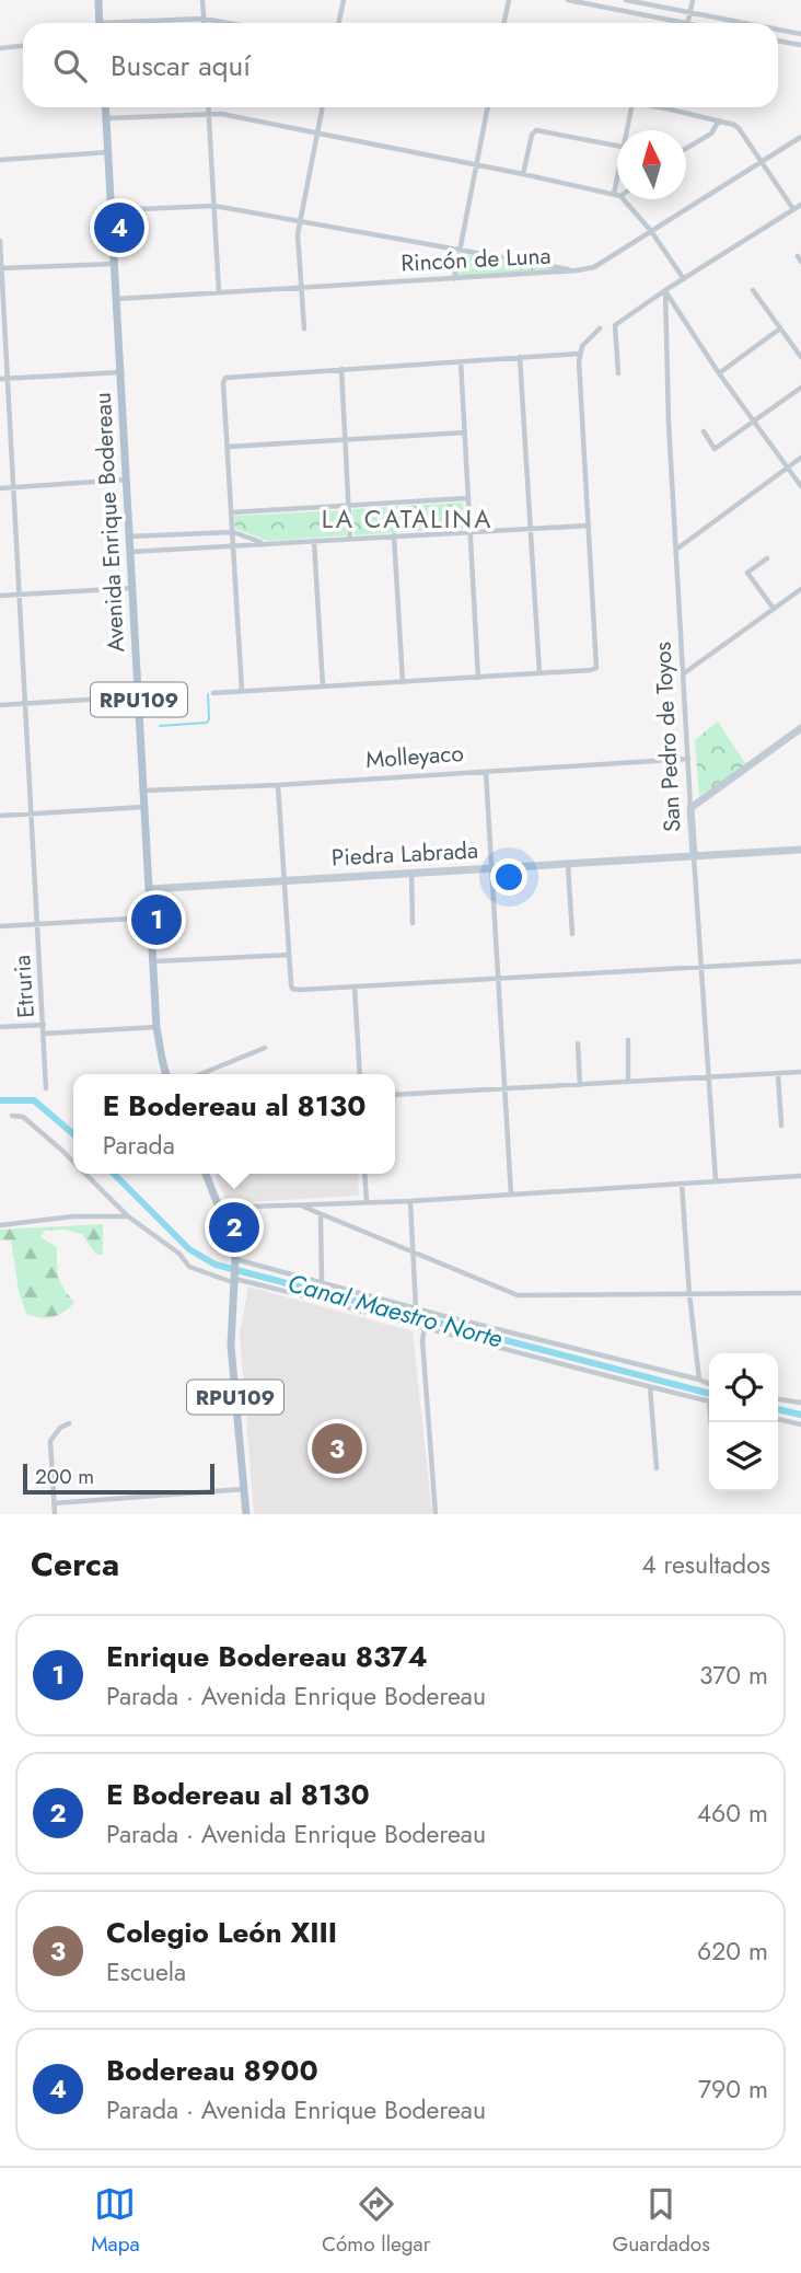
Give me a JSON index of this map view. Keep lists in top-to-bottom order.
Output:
{
  "streets": {
    "main road": [
      "Avenida Enrique Bodereau",
      "RPU109",
      "San Pedro de Toyos",
      "Piedra Labrada"
    ],
    "street": ["Rincón de Luna", "Molleyaco", "Etruria"]
  },
  "crossings": [
    ["Rincón de Luna", "Avenida Enrique Bodereau"],
    ["Avenida Enrique Bodereau", "Molleyaco"],
    ["Avenida Enrique Bodereau", "Piedra Labrada"],
    ["San Pedro de Toyos", "Molleyaco"],
    ["San Pedro de Toyos", "Piedra Labrada"]
  ],
  "districts": ["LA CATALINA"],
  "water": ["Canal Maestro Norte"],
  "scale_bar": "200 m",
  "north": "top",
  "page": {
    "search": "Buscar aquí",
    "pins": [
      "4",
      "1",
      "2",
      "3"
    ],
    "popup": ["E Bodereau al 8130", "Parada"],
    "scale": "200 m",
    "heading": ["Cerca", "4 resultados"],
    "list": [
      {
        "mark": "1",
        "name": "Enrique Bodereau 8374",
        "note": "Parada · Avenida Enrique Bodereau",
        "value": "370 m"
      },
      {
        "mark": "2",
        "name": "E Bodereau al 8130",
        "note": "Parada · Avenida Enrique Bodereau",
        "value": "460 m"
      },
      {
        "mark": "3",
        "name": "Colegio León XIII",
        "note": "Escuela",
        "value": "620 m"
      },
      {
        "mark": "4",
        "name": "Bodereau 8900",
        "note": "Parada · Avenida Enrique Bodereau",
        "value": "790 m"
      }
    ],
    "nav": ["Mapa", "Cómo llegar", "Guardados"]
  }
}
